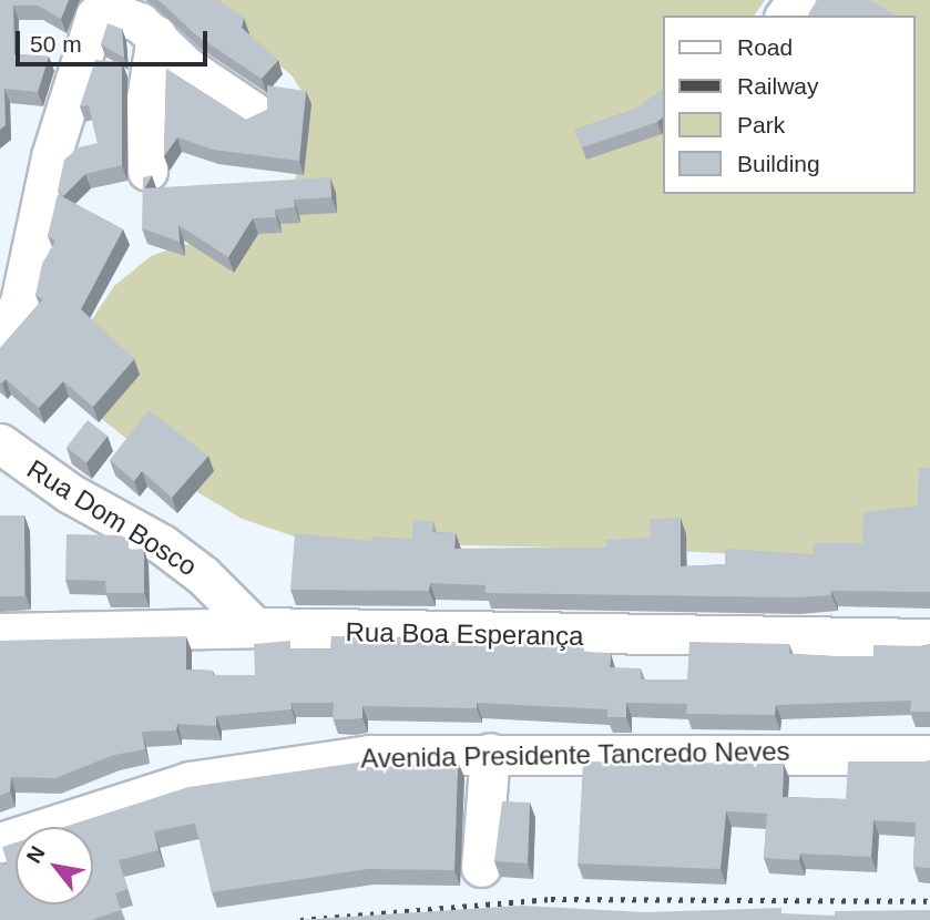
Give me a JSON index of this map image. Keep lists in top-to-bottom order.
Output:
{
  "streets": {
    "street": ["Rua Dom Bosco", "Rua Boa Esperança", "Avenida Presidente Tancredo Neves"]
  },
  "crossings": [
    ["Rua Dom Bosco", "Rua Boa Esperança"]
  ],
  "legend": [
    "Road",
    "Railway",
    "Park",
    "Building"
  ],
  "scale_bar": "50 m",
  "north": "top left"
}
